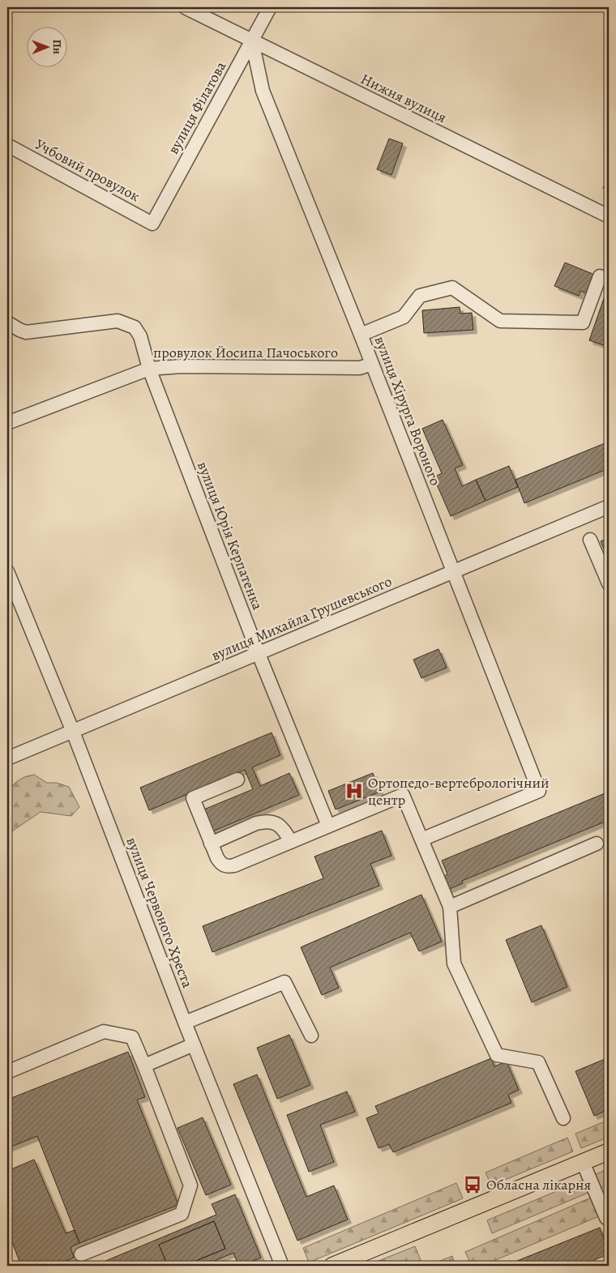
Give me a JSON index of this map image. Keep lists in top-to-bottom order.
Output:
{
  "streets": {
    "street": [
      "Нижня вулиця",
      "вулиця Філатова",
      "Учбовий провулок",
      "провулок Йосипа Пачоського",
      "вулиця Хірурга Вороного",
      "вулиця Юрія Керпатенка",
      "вулиця Михайла Грушевського",
      "вулиця Червоного Хреста"
    ]
  },
  "crossings": [
    ["Нижня вулиця", "вулиця Філатова"],
    ["Нижня вулиця", "вулиця Хірурга Вороного"],
    ["вулиця Філатова", "Учбовий провулок"],
    ["вулиця Філатова", "вулиця Хірурга Вороного"],
    ["провулок Йосипа Пачоського", "вулиця Хірурга Вороного"],
    ["провулок Йосипа Пачоського", "вулиця Юрія Керпатенка"],
    ["вулиця Хірурга Вороного", "вулиця Михайла Грушевського"],
    ["вулиця Юрія Керпатенка", "вулиця Михайла Грушевського"],
    ["вулиця Михайла Грушевського", "вулиця Червоного Хреста"]
  ],
  "places": {
    "hospital": ["Ортопедо-вертебрологічний центр"],
    "bus stop": ["Обласна лікарня"]
  },
  "north": "right"
}
